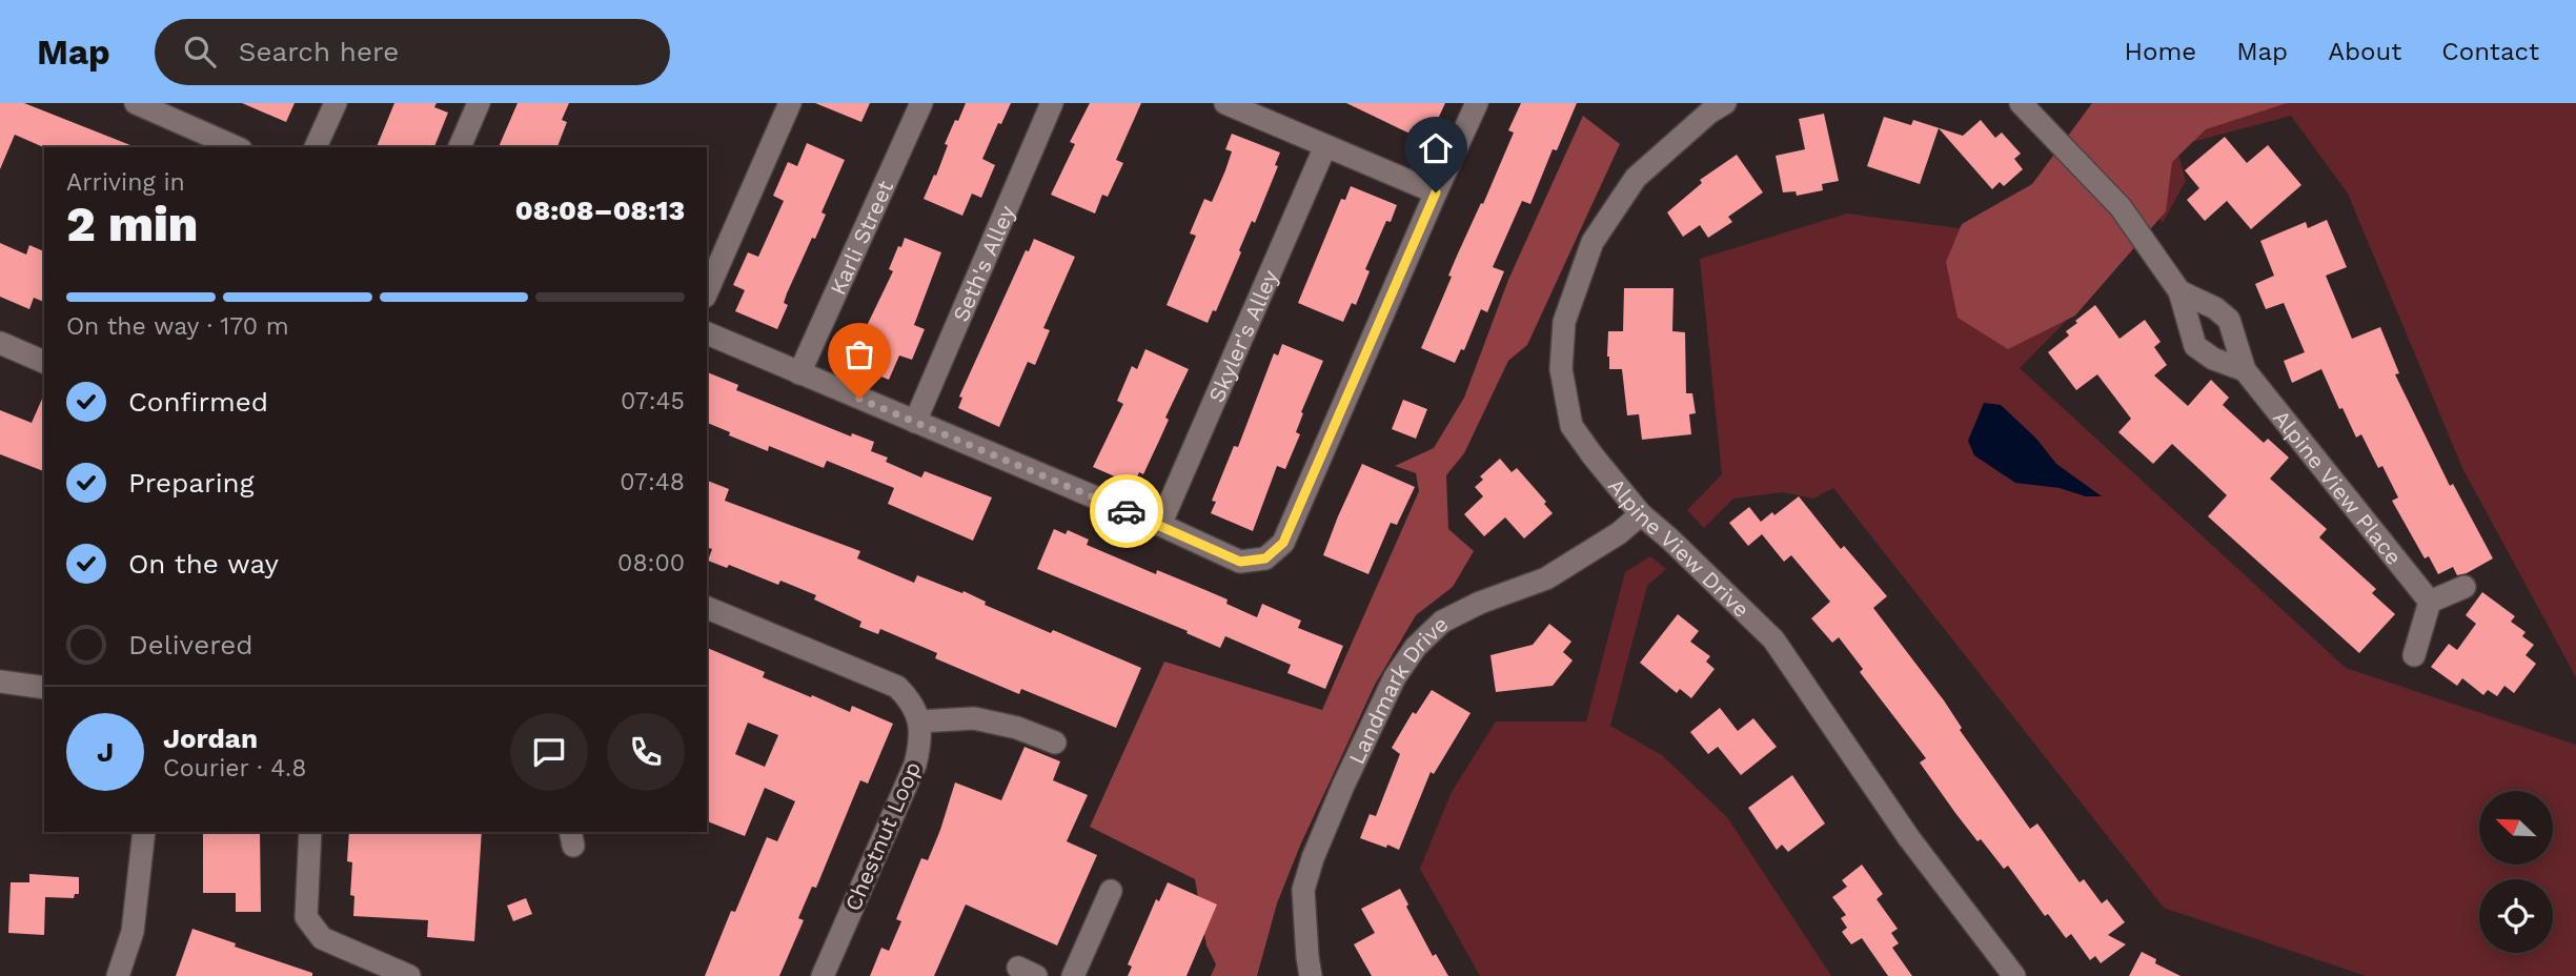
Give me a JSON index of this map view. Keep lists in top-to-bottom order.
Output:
{
  "streets": {
    "street": [
      "Karli Street",
      "Seth's Alley",
      "Skyler's Alley",
      "Alpine View Place",
      "Alpine View Drive",
      "Landmark Drive",
      "Chestnut Loop"
    ]
  },
  "crossings": [
    ["Alpine View Drive", "Landmark Drive"]
  ],
  "north": "top left",
  "page": {
    "header": "Map",
    "search": "Search here",
    "nav": [
      "Home",
      "Map",
      "About",
      "Contact"
    ],
    "heading": ["2 min", "Arriving in", "08:08–08:13"],
    "panel": ["Jordan", "Courier · 4.8"],
    "bar": "On the way · 170 m",
    "list": [
      ["Confirmed", "07:45"],
      ["Preparing", "07:48"],
      ["On the way", "08:00"],
      "Delivered"
    ],
    "round": "J"
  }
}
